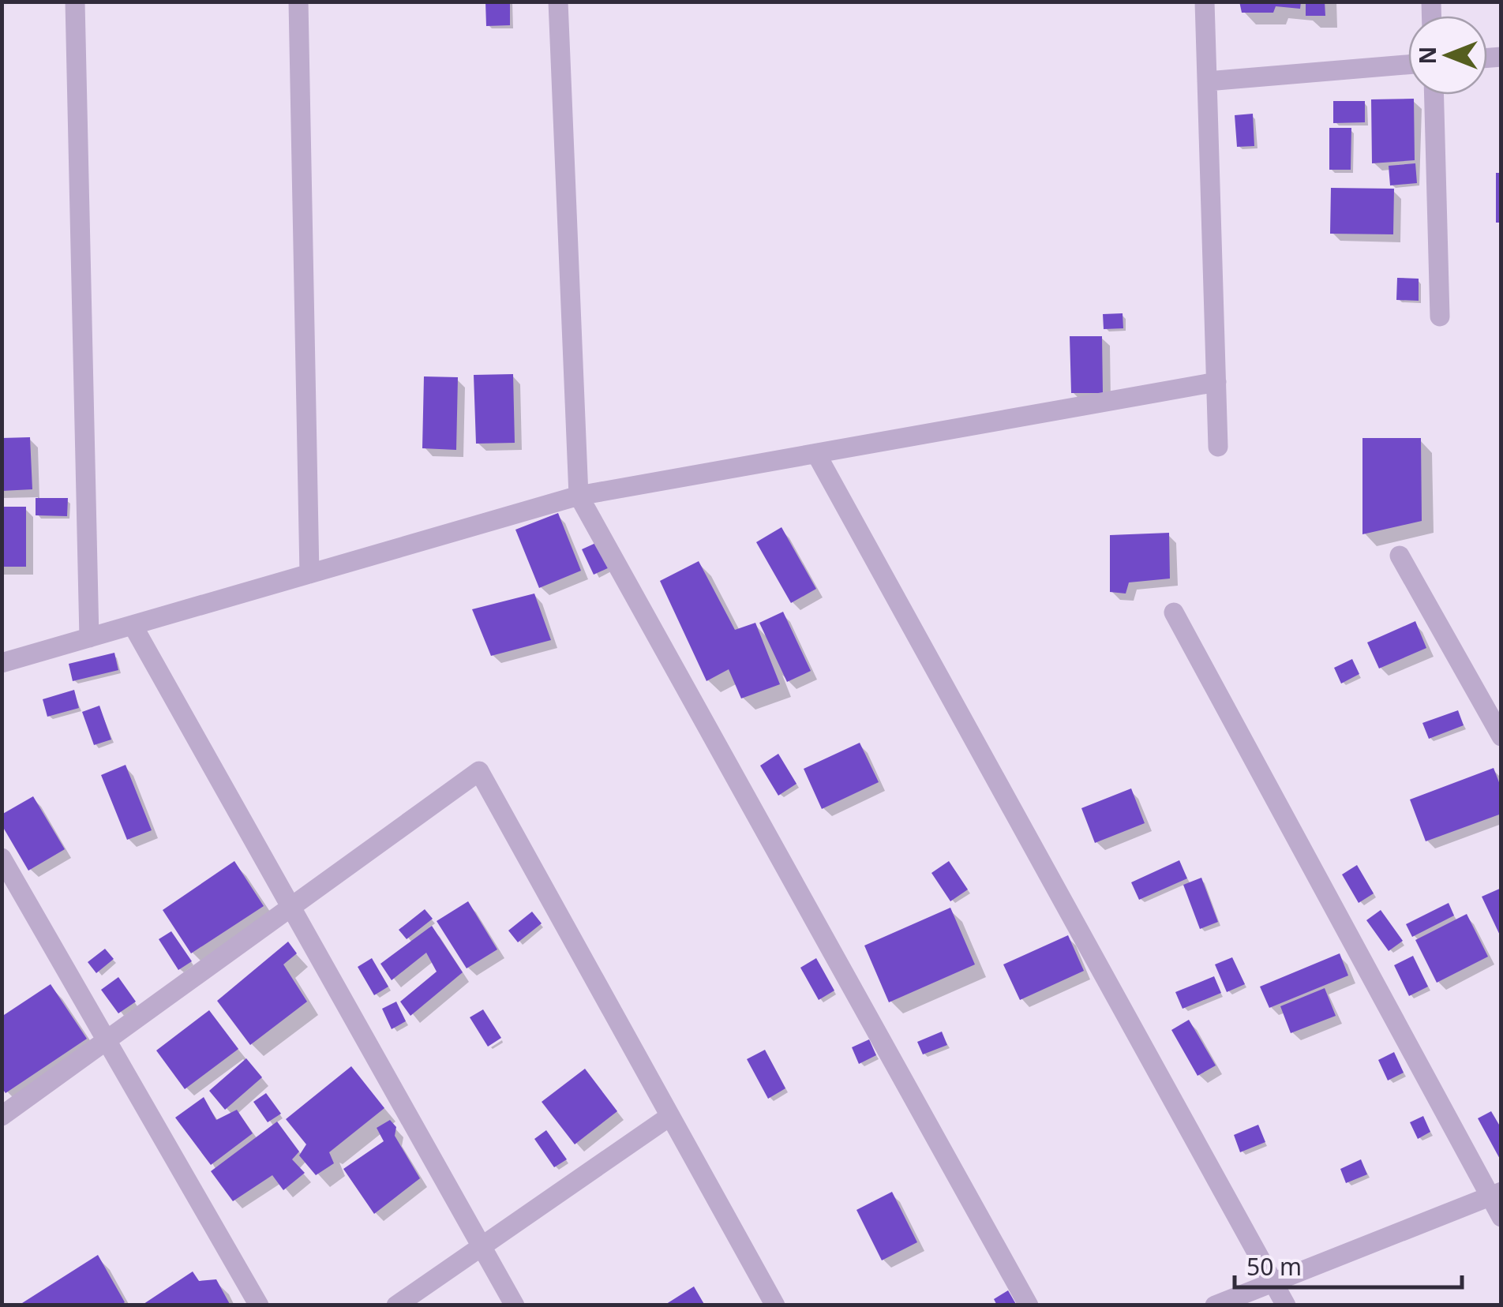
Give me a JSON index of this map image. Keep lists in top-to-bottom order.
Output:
{
  "scale_bar": "50 m",
  "north": "left"
}
